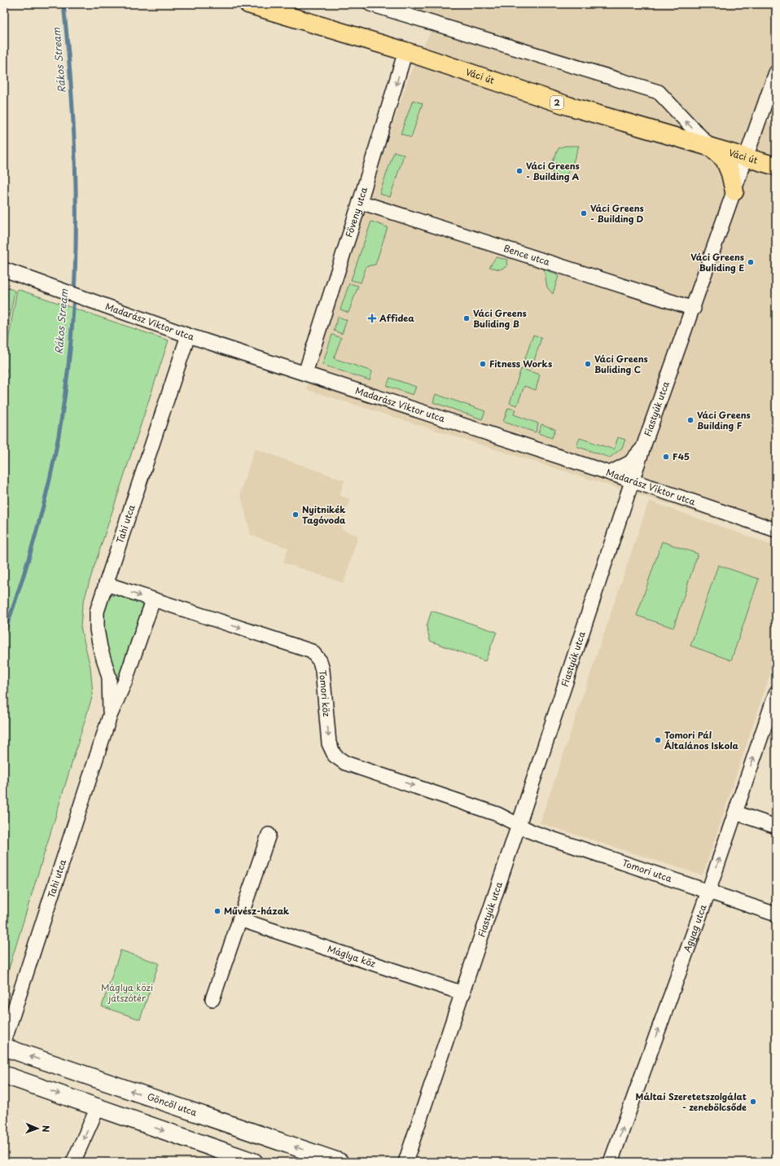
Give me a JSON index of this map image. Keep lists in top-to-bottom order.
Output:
{
  "streets": {
    "main road": ["Váci út", "2"],
    "street": [
      "Föveny utca",
      "Bence utca",
      "Madarász Viktor utca",
      "Fiastyúk utca",
      "Tahi utca",
      "Tomori köz",
      "Tomori utca",
      "Agyag utca",
      "Máglya köz",
      "Göncöl utca"
    ]
  },
  "crossings": [
    ["Váci út", "Föveny utca"],
    ["Váci út", "Fiastyúk utca"],
    ["Föveny utca", "Bence utca"],
    ["Föveny utca", "Madarász Viktor utca"],
    ["Bence utca", "Fiastyúk utca"],
    ["Madarász Viktor utca", "Fiastyúk utca"],
    ["Madarász Viktor utca", "Tahi utca"],
    ["Fiastyúk utca", "Tomori köz"],
    ["Fiastyúk utca", "Tomori utca"],
    ["Fiastyúk utca", "Máglya köz"],
    ["Tahi utca", "Tomori köz"],
    ["Tomori köz", "Tomori utca"],
    ["Tomori utca", "Agyag utca"]
  ],
  "one_way": ["Föveny utca", "Tomori köz", "Agyag utca"],
  "water": ["Rákos Stream"],
  "parks": ["Máglya közi játszótér"],
  "places": {
    "other": [
      "Váci Greens - Building A",
      "Váci Greens - Building D",
      "Váci Greens Buliding E",
      "Váci Greens Buliding B",
      "Fitness Works",
      "Váci Greens Buliding C",
      "Váci Greens Building F",
      "F45",
      "Nyitnikék Tagóvoda",
      "Tomori Pál Általános Iskola",
      "Művész-házak",
      "Máltai Szeretetszolgálat - zenebölcsőde"
    ],
    "health": ["Affidea"]
  },
  "north": "right"
}
